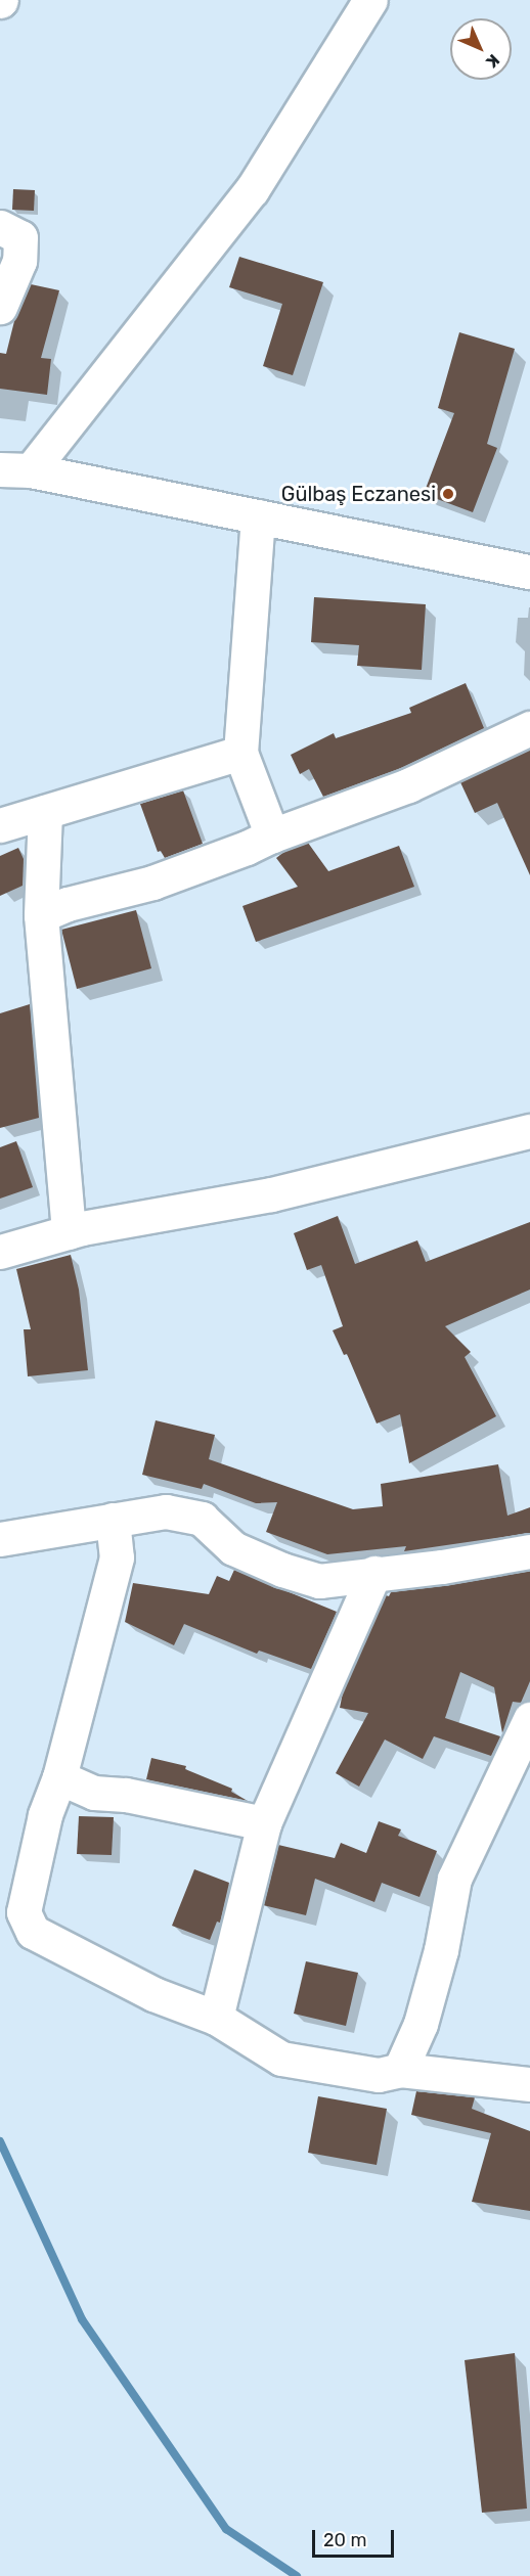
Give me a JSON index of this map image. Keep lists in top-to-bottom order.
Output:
{
  "places": ["Gülbaş Eczanesi"],
  "scale_bar": "20 m",
  "north": "bottom right"
}
